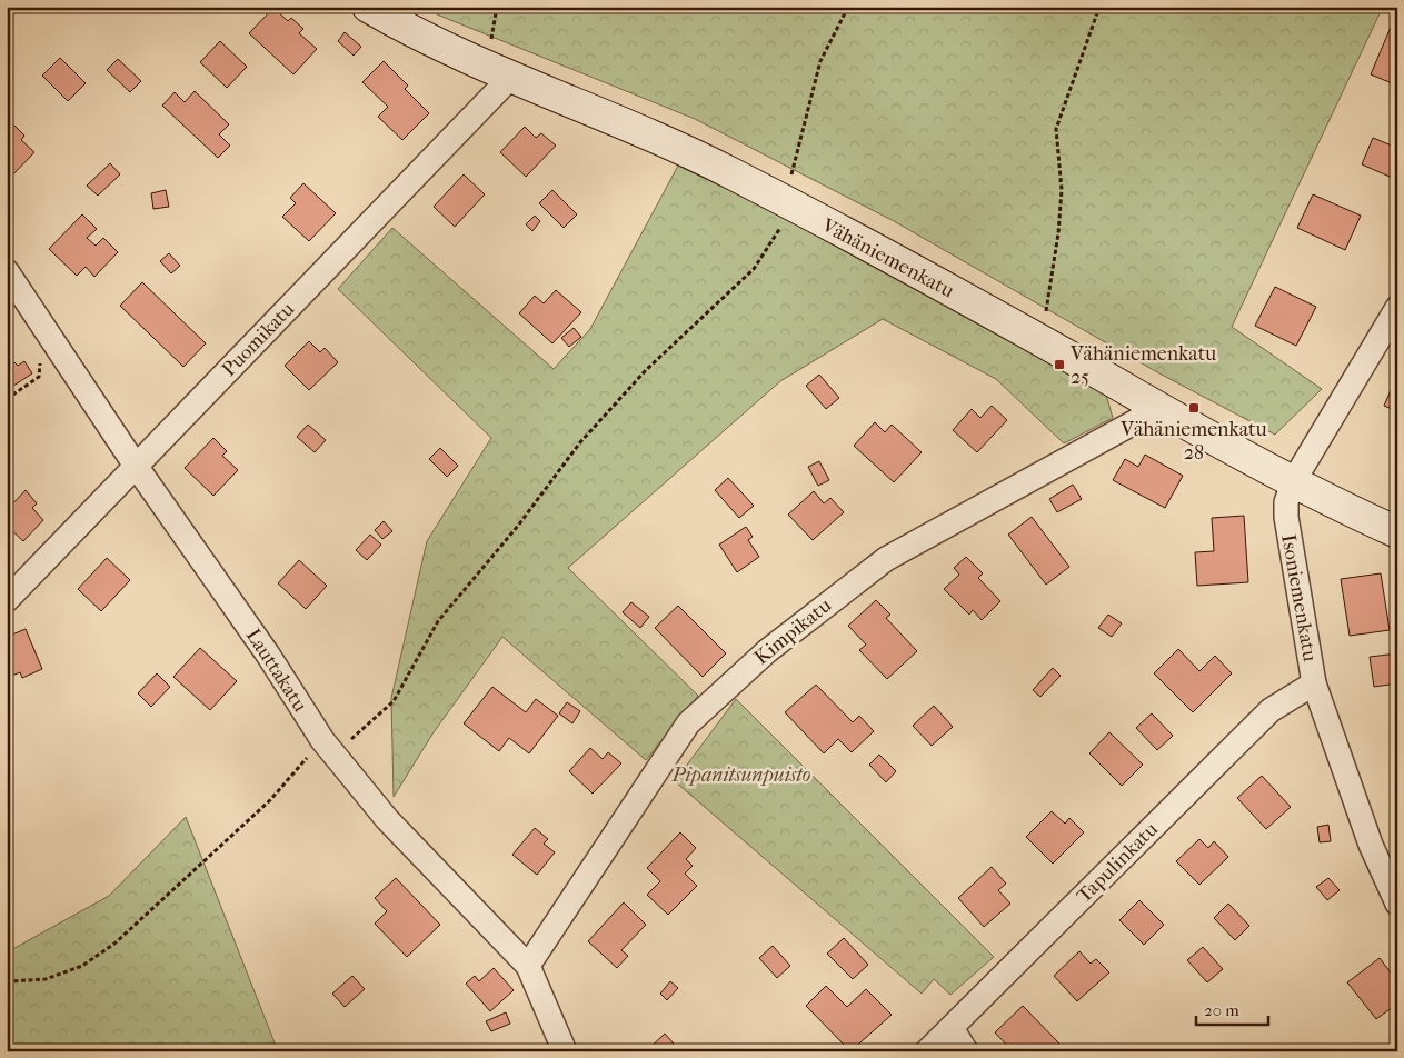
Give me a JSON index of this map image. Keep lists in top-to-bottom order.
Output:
{
  "streets": {
    "street": [
      "Vähäniemenkatu",
      "Puomikatu",
      "Isoniemenkatu",
      "Kimpikatu",
      "Lauttakatu",
      "Tapulinkatu"
    ]
  },
  "crossings": [
    ["Vähäniemenkatu", "Puomikatu"],
    ["Vähäniemenkatu", "Isoniemenkatu"],
    ["Vähäniemenkatu", "Kimpikatu"],
    ["Puomikatu", "Lauttakatu"],
    ["Isoniemenkatu", "Tapulinkatu"],
    ["Kimpikatu", "Lauttakatu"]
  ],
  "parks": ["Pipanitsunpuisto"],
  "places": {
    "transit": ["Vähäniemenkatu 25", "Vähäniemenkatu 28"]
  },
  "scale_bar": "20 m"
}
